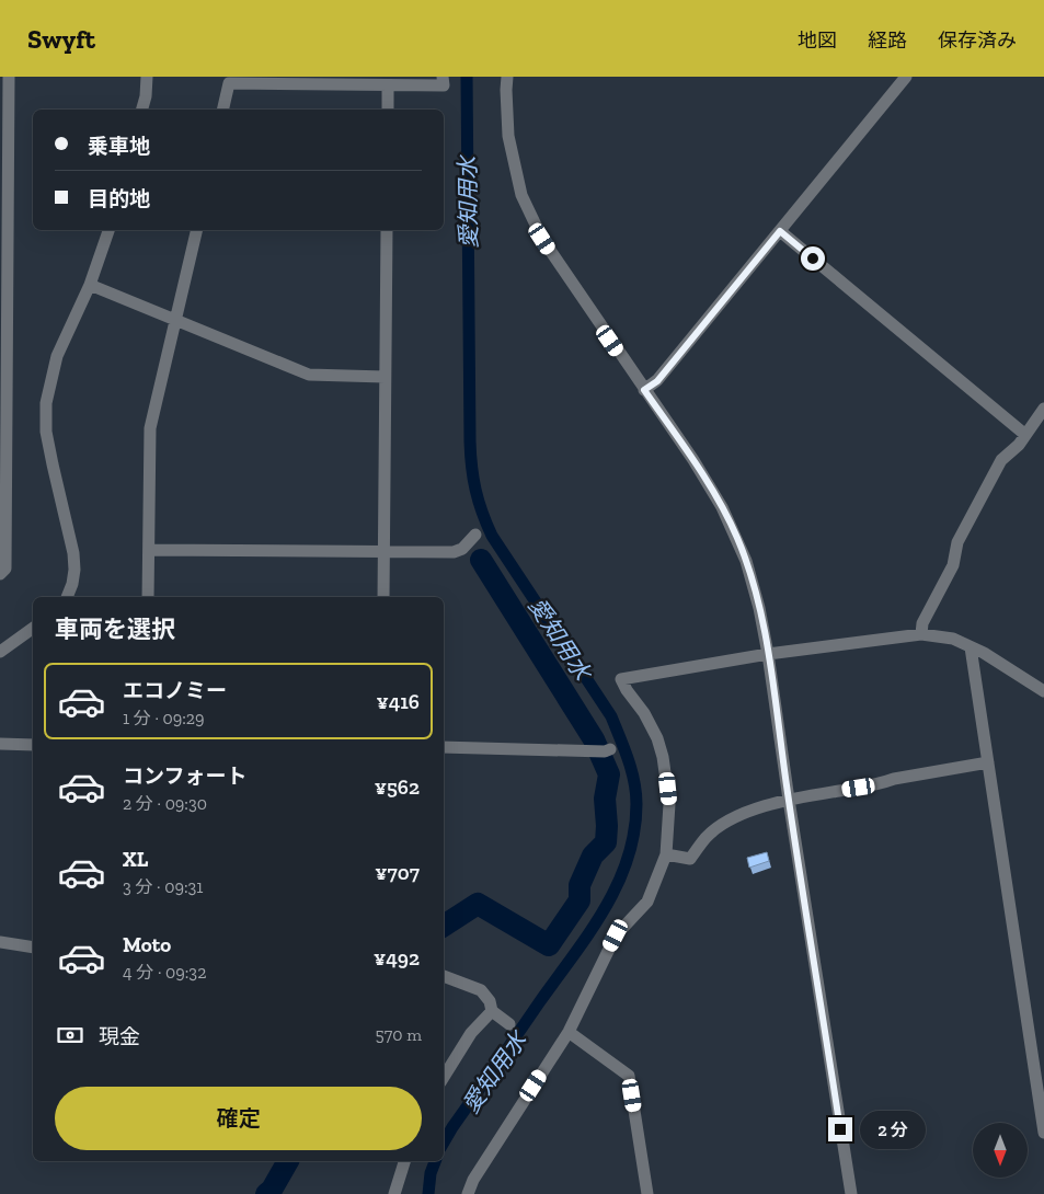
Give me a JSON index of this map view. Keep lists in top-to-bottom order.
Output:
{
  "water": ["愛知用水"],
  "north": "bottom",
  "page": {
    "header": "Swyft",
    "nav": ["地図", "経路", "保存済み"],
    "banner": ["乗車地", "目的地"],
    "heading": "車両を選択",
    "list": [
      {
        "name": "エコノミー",
        "note": "1 分 · 09:29",
        "value": "¥416"
      },
      {
        "name": "コンフォート",
        "note": "2 分 · 09:30",
        "value": "¥562"
      },
      {
        "name": "XL",
        "note": "3 分 · 09:31",
        "value": "¥707"
      },
      {
        "name": "Moto",
        "note": "4 分 · 09:32",
        "value": "¥492"
      }
    ],
    "pay": ["現金", "570 m"],
    "buttons": "確定",
    "bubble": "2 分"
  }
}
